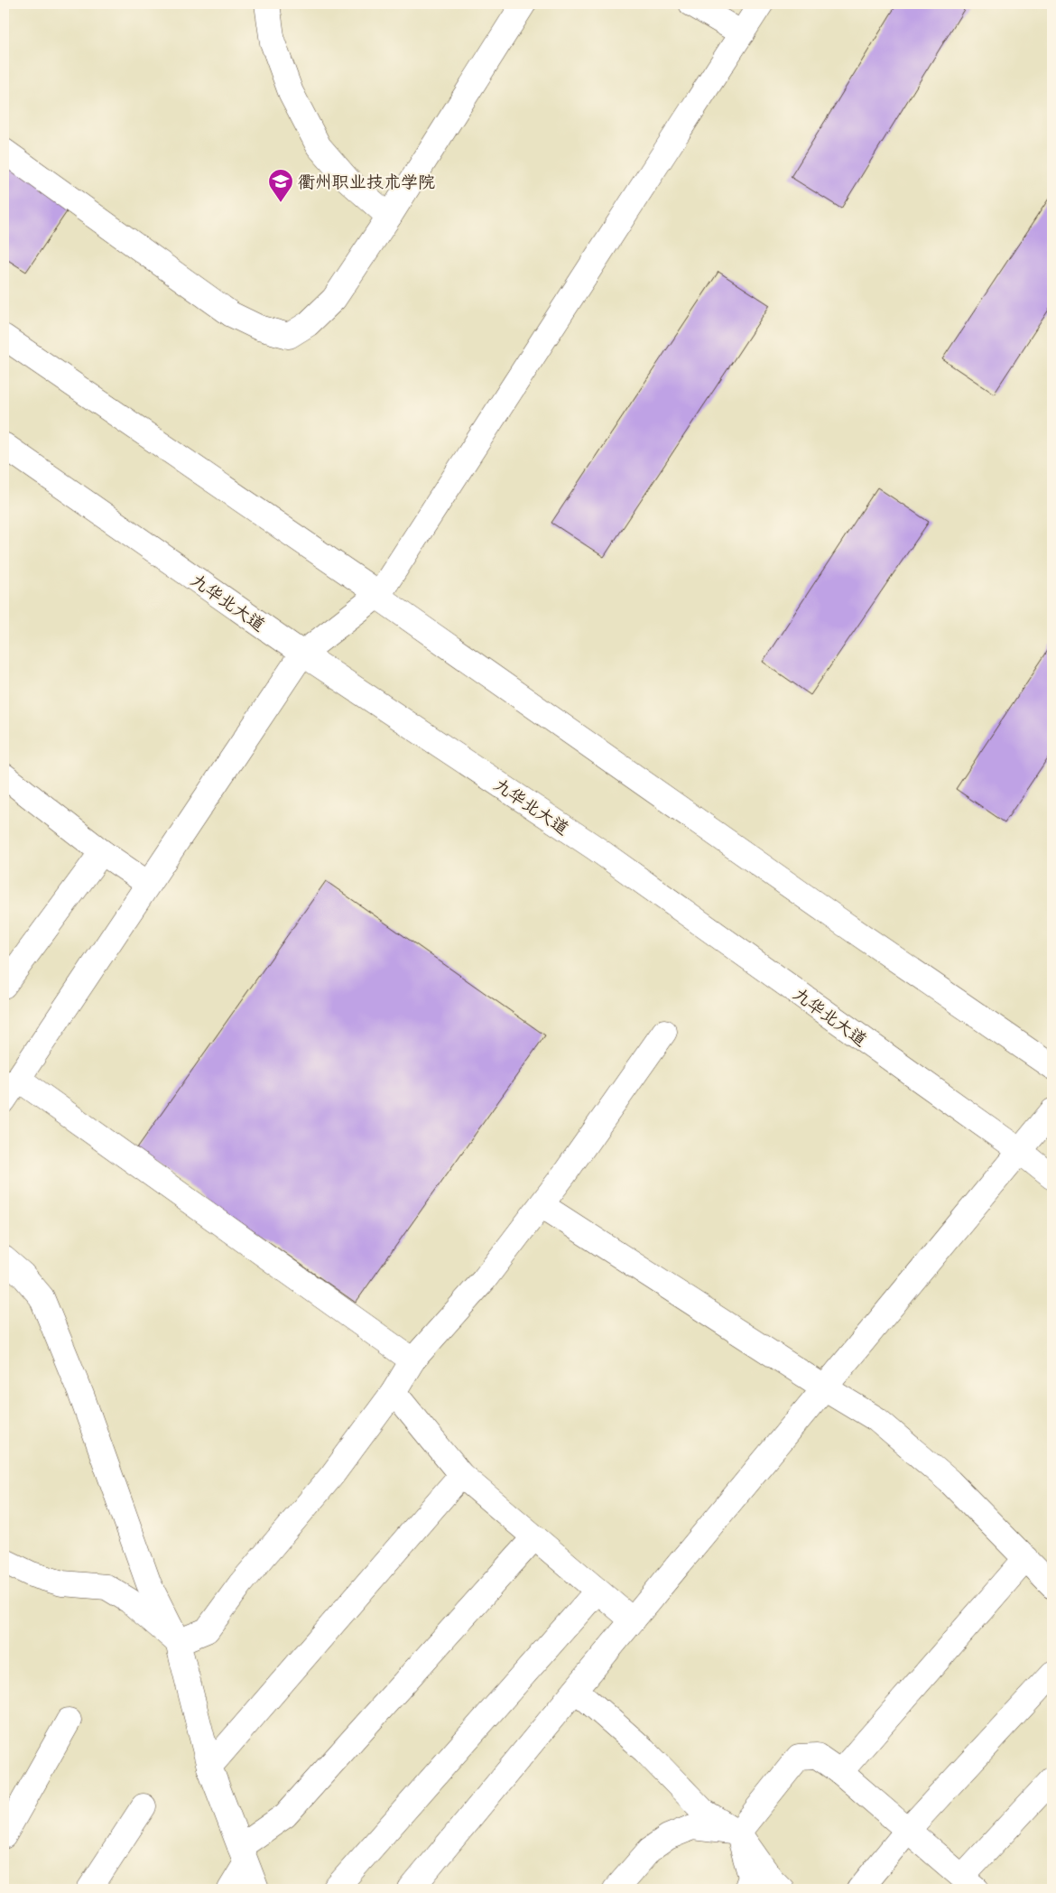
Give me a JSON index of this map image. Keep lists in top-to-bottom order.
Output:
{
  "streets": {
    "street": ["九华北大道"]
  },
  "places": {
    "school or university": ["衢州职业技术学院"]
  }
}
